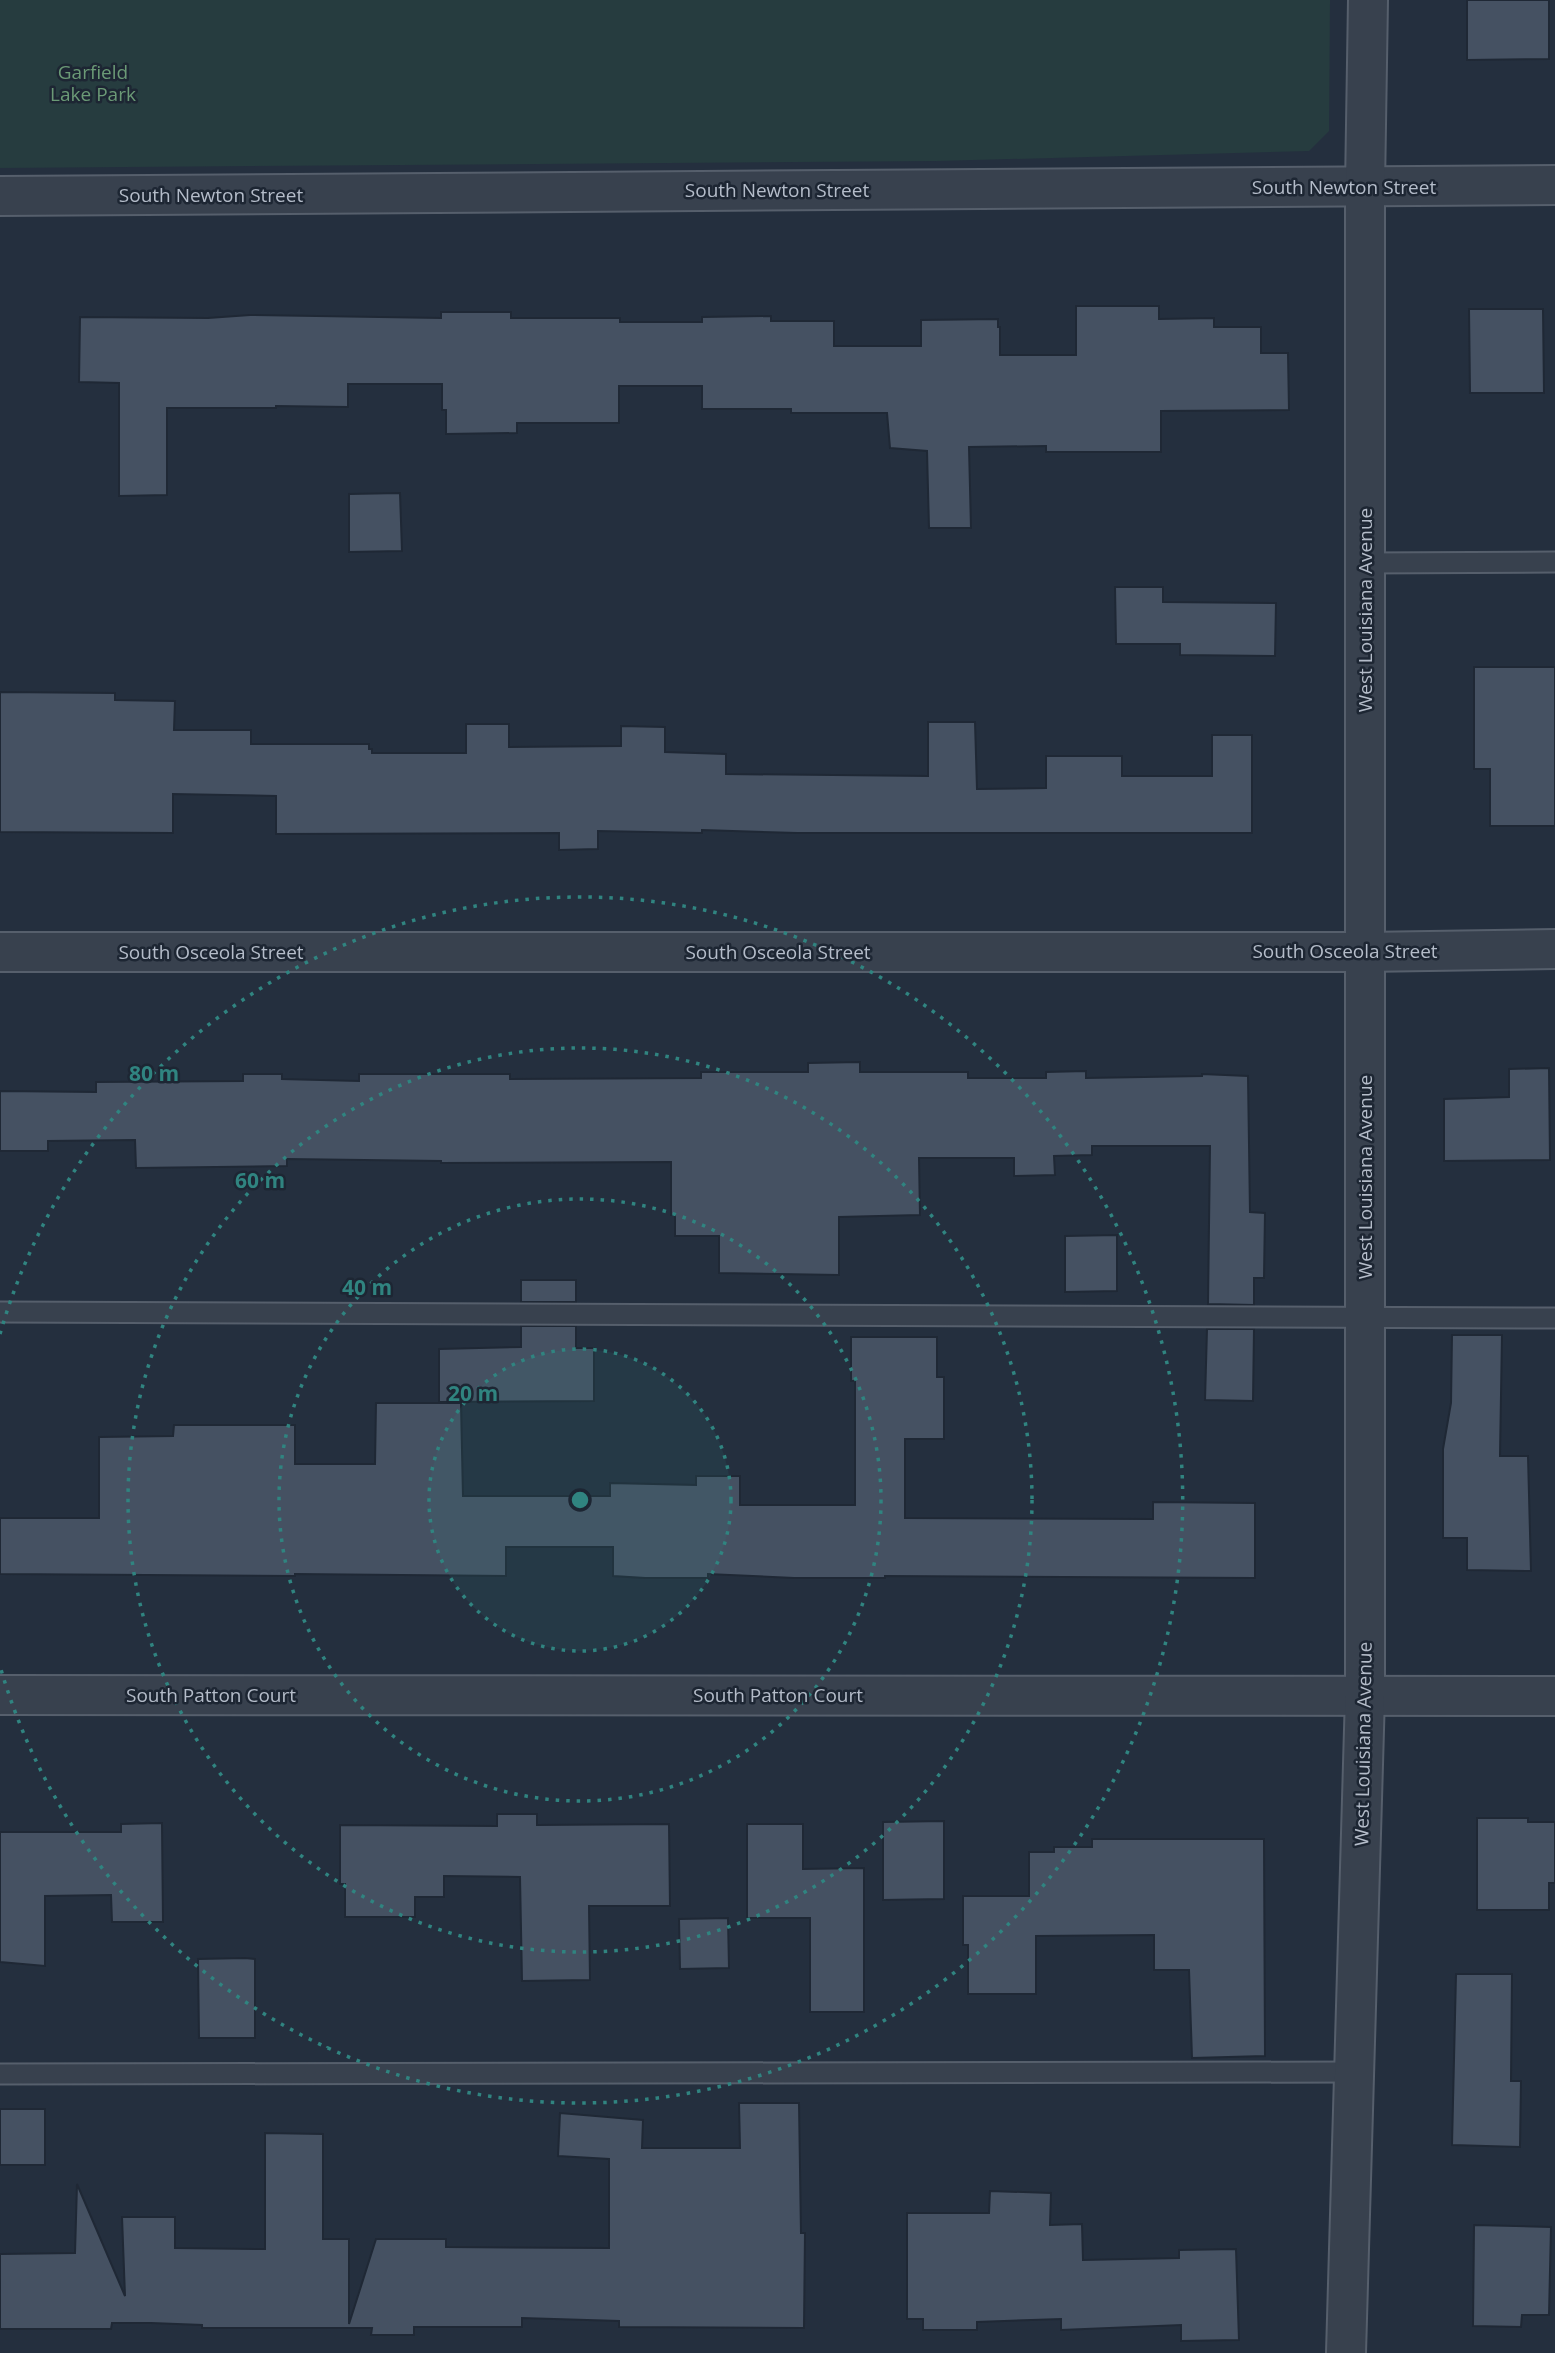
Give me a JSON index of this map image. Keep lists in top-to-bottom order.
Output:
{
  "streets": {
    "street": [
      "South Newton Street",
      "West Louisiana Avenue",
      "South Osceola Street",
      "South Patton Court"
    ]
  },
  "crossings": [
    ["South Newton Street", "West Louisiana Avenue"],
    ["West Louisiana Avenue", "South Osceola Street"],
    ["West Louisiana Avenue", "South Patton Court"]
  ],
  "parks": ["Garfield Lake Park"],
  "rings": [
    "80 m",
    "60 m",
    "40 m",
    "20 m"
  ]
}
